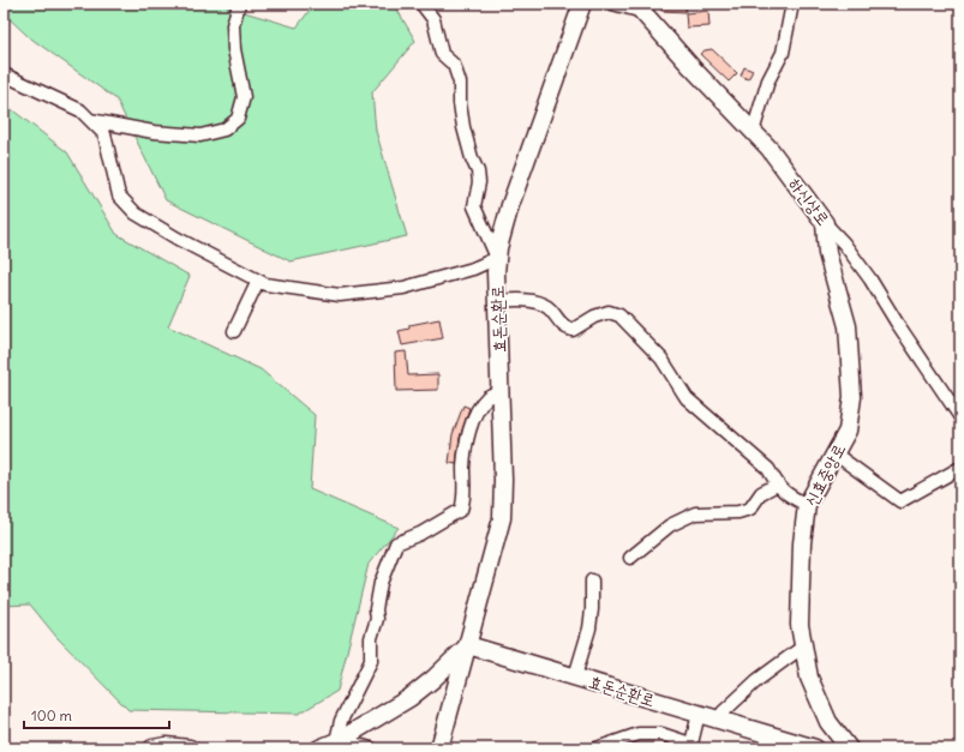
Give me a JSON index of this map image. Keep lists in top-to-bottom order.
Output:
{
  "streets": {
    "street": ["하신상로", "효돈순환로", "신효중앙로"]
  },
  "crossings": [
    ["하신상로", "신효중앙로"]
  ],
  "scale_bar": "100 m"
}
